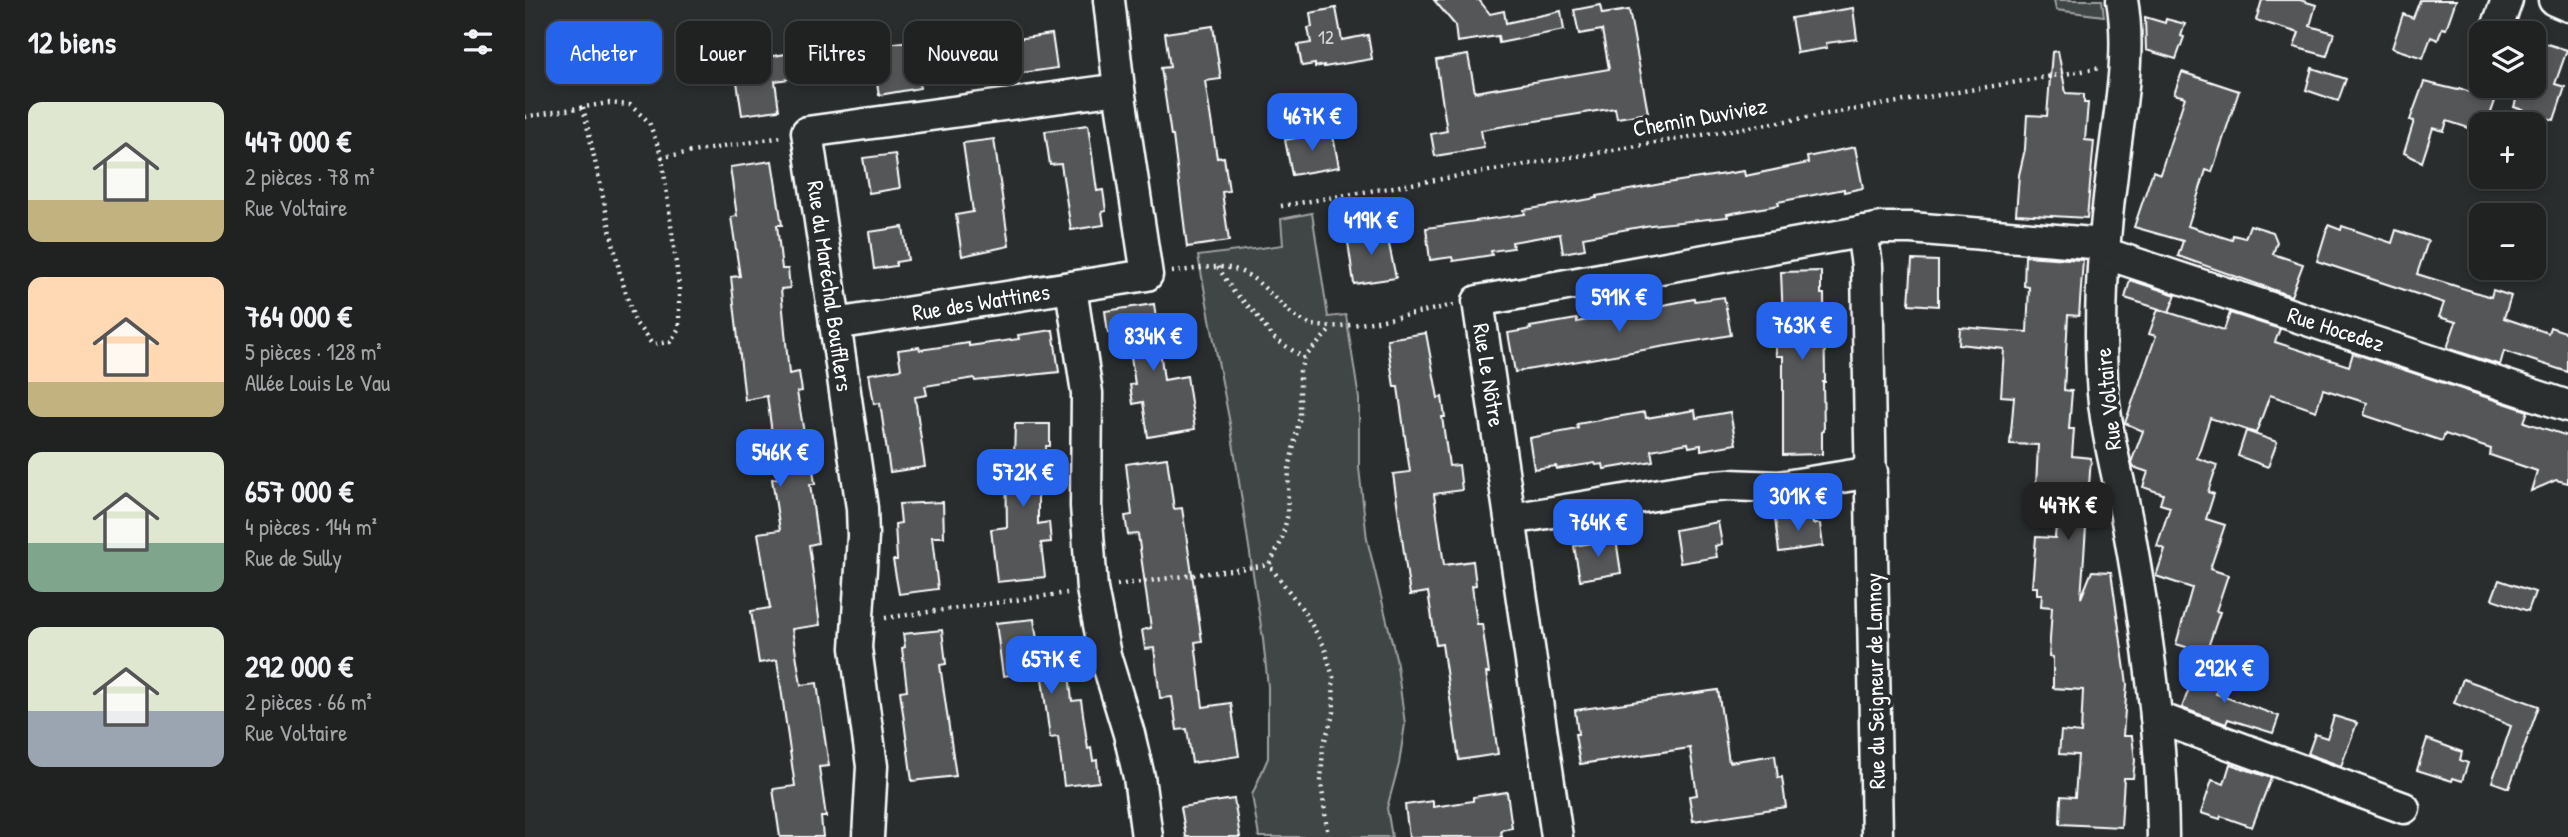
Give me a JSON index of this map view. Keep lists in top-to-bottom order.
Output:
{
  "streets": {
    "street": [
      "Rue du Maréchal Boufflers",
      "Rue des Wattines",
      "Rue Hocedez",
      "Rue Le Nôtre",
      "Rue Voltaire",
      "Rue du Seigneur de Lannoy"
    ],
    "path": ["Chemin Duviviez"]
  },
  "crossings": [
    ["Chemin Duviviez", "Rue Voltaire"],
    ["Rue du Maréchal Boufflers", "Rue des Wattines"],
    ["Rue Hocedez", "Rue Le Nôtre"],
    ["Rue Hocedez", "Rue Voltaire"],
    ["Rue Le Nôtre", "Rue Voltaire"],
    ["Rue Le Nôtre", "Rue du Seigneur de Lannoy"]
  ],
  "house_numbers": ["12"],
  "page": {
    "heading": "12 biens",
    "map_buttons": ["+", "−"],
    "chip": [
      "Acheter",
      "Louer",
      "Filtres",
      "Nouveau"
    ],
    "list": [
      {
        "name": "447 000 €",
        "note": "2 pièces · 78 m² · Rue Voltaire"
      },
      {
        "name": "764 000 €",
        "note": "5 pièces · 128 m² · Allée Louis Le Vau"
      },
      {
        "name": "657 000 €",
        "note": "4 pièces · 144 m² · Rue de Sully"
      },
      {
        "name": "292 000 €",
        "note": "2 pièces · 66 m² · Rue Voltaire"
      }
    ],
    "price": [
      "467K €",
      "419K €",
      "591K €",
      "763K €",
      "834K €",
      "546K €",
      "572K €",
      "301K €",
      "447K €",
      "764K €",
      "657K €",
      "292K €"
    ]
  }
}
